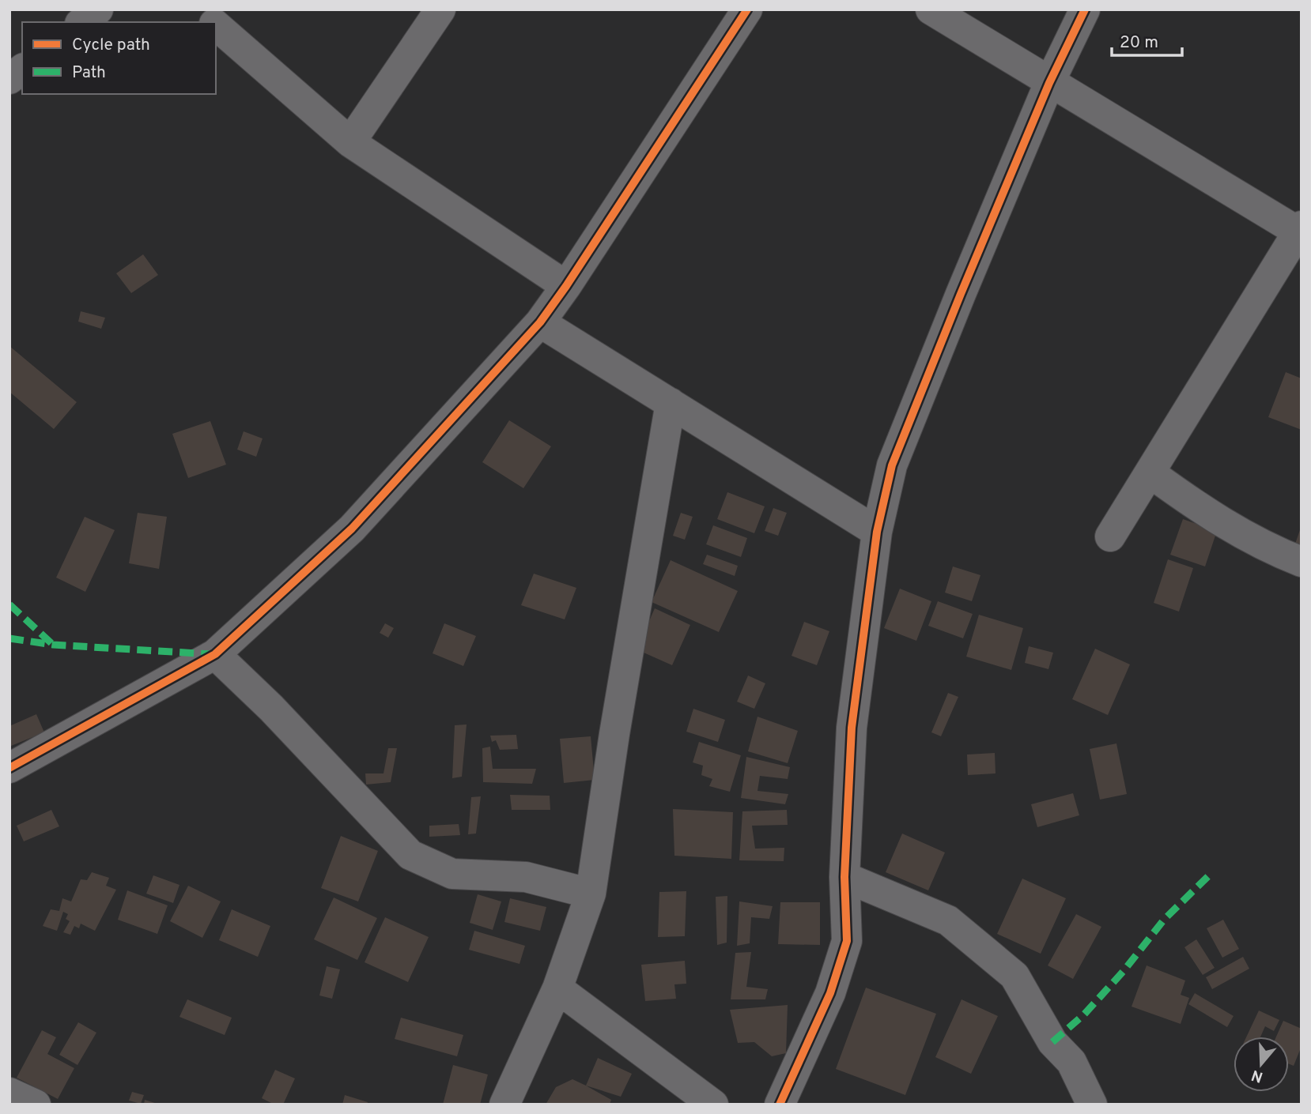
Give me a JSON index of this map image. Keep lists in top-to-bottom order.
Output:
{
  "legend": ["Cycle path", "Path"],
  "scale_bar": "20 m",
  "north": "bottom"
}
